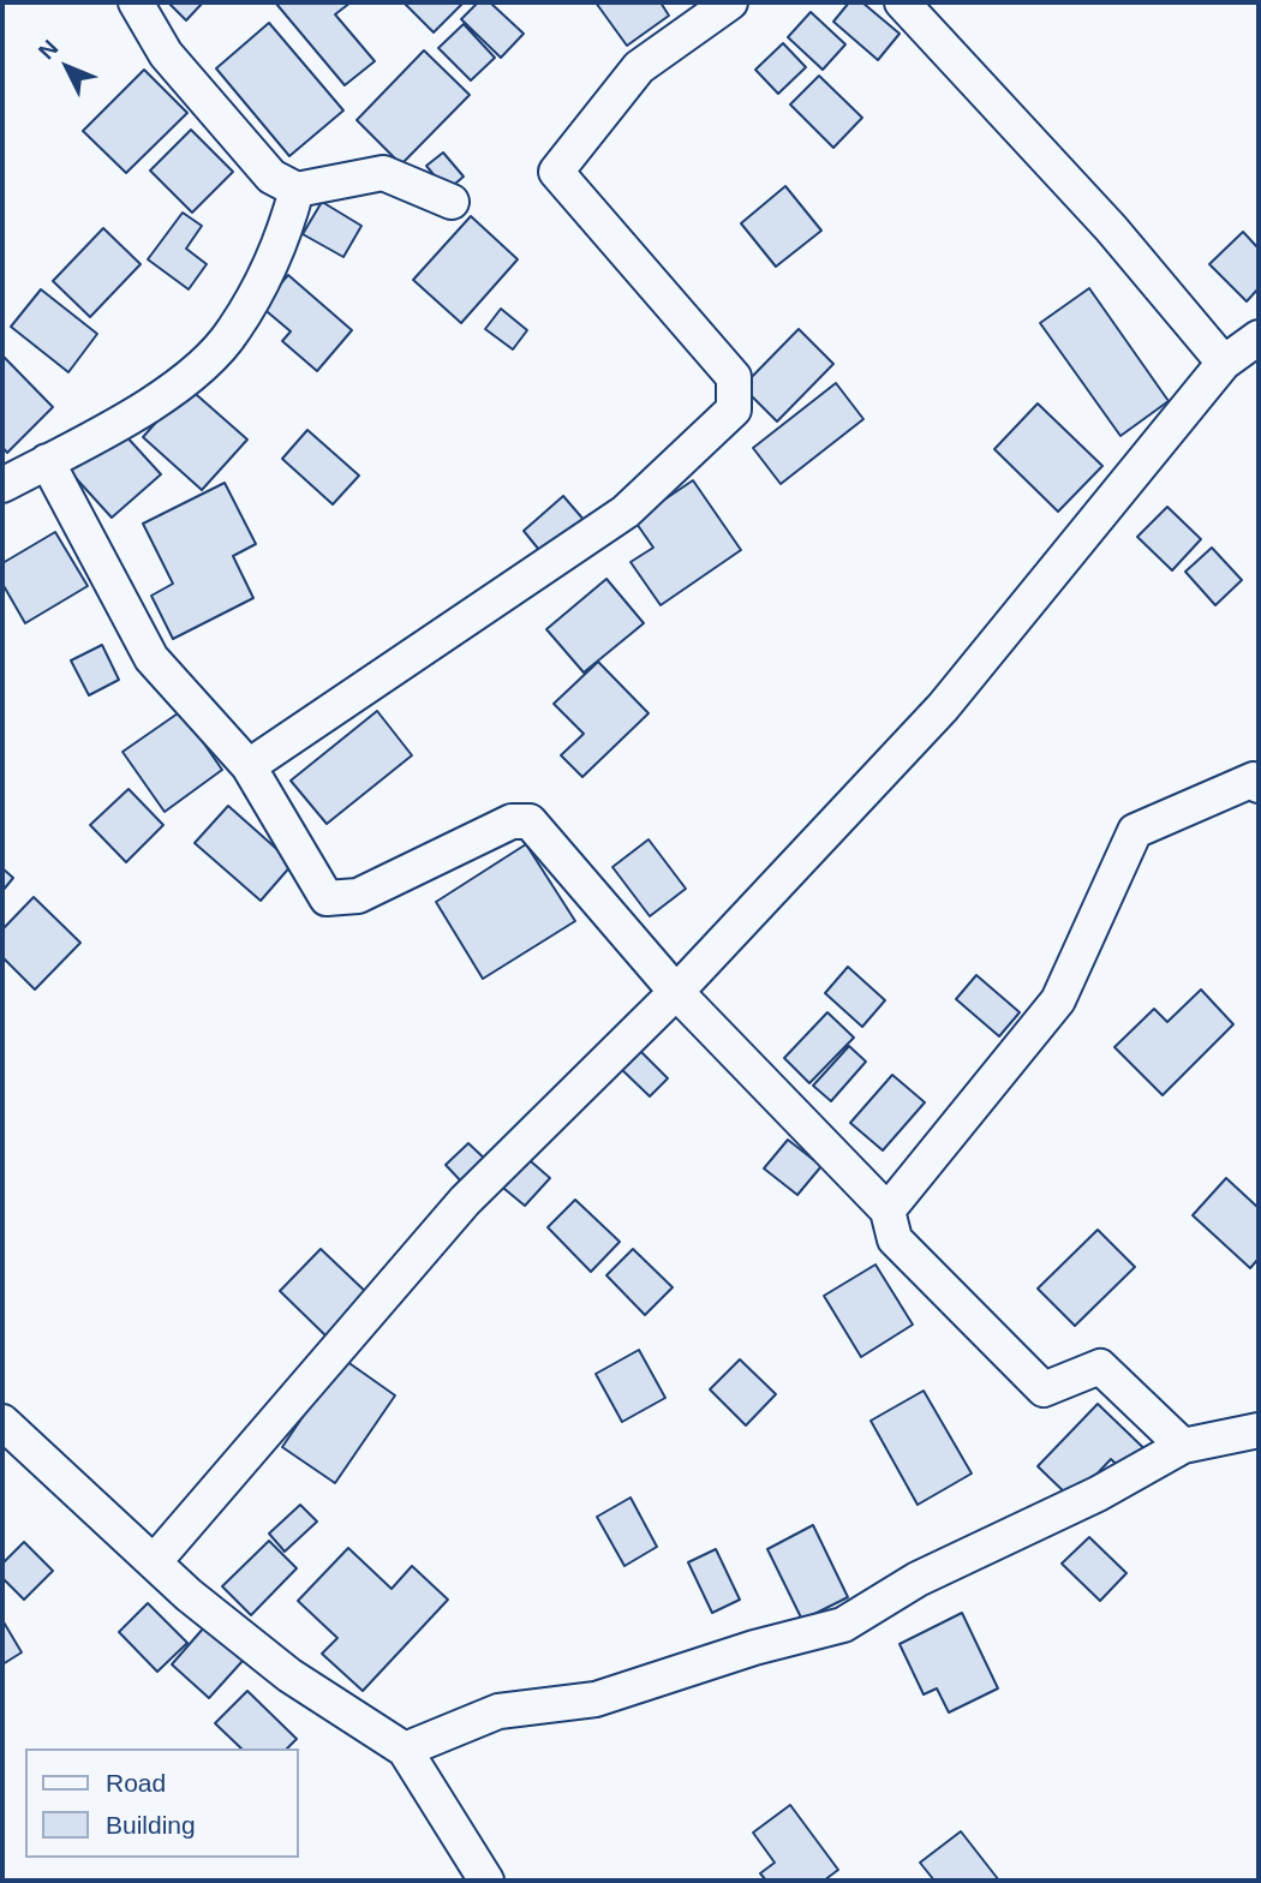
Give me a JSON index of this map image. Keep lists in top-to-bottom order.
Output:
{
  "legend": ["Road", "Building"],
  "north": "top left"
}
